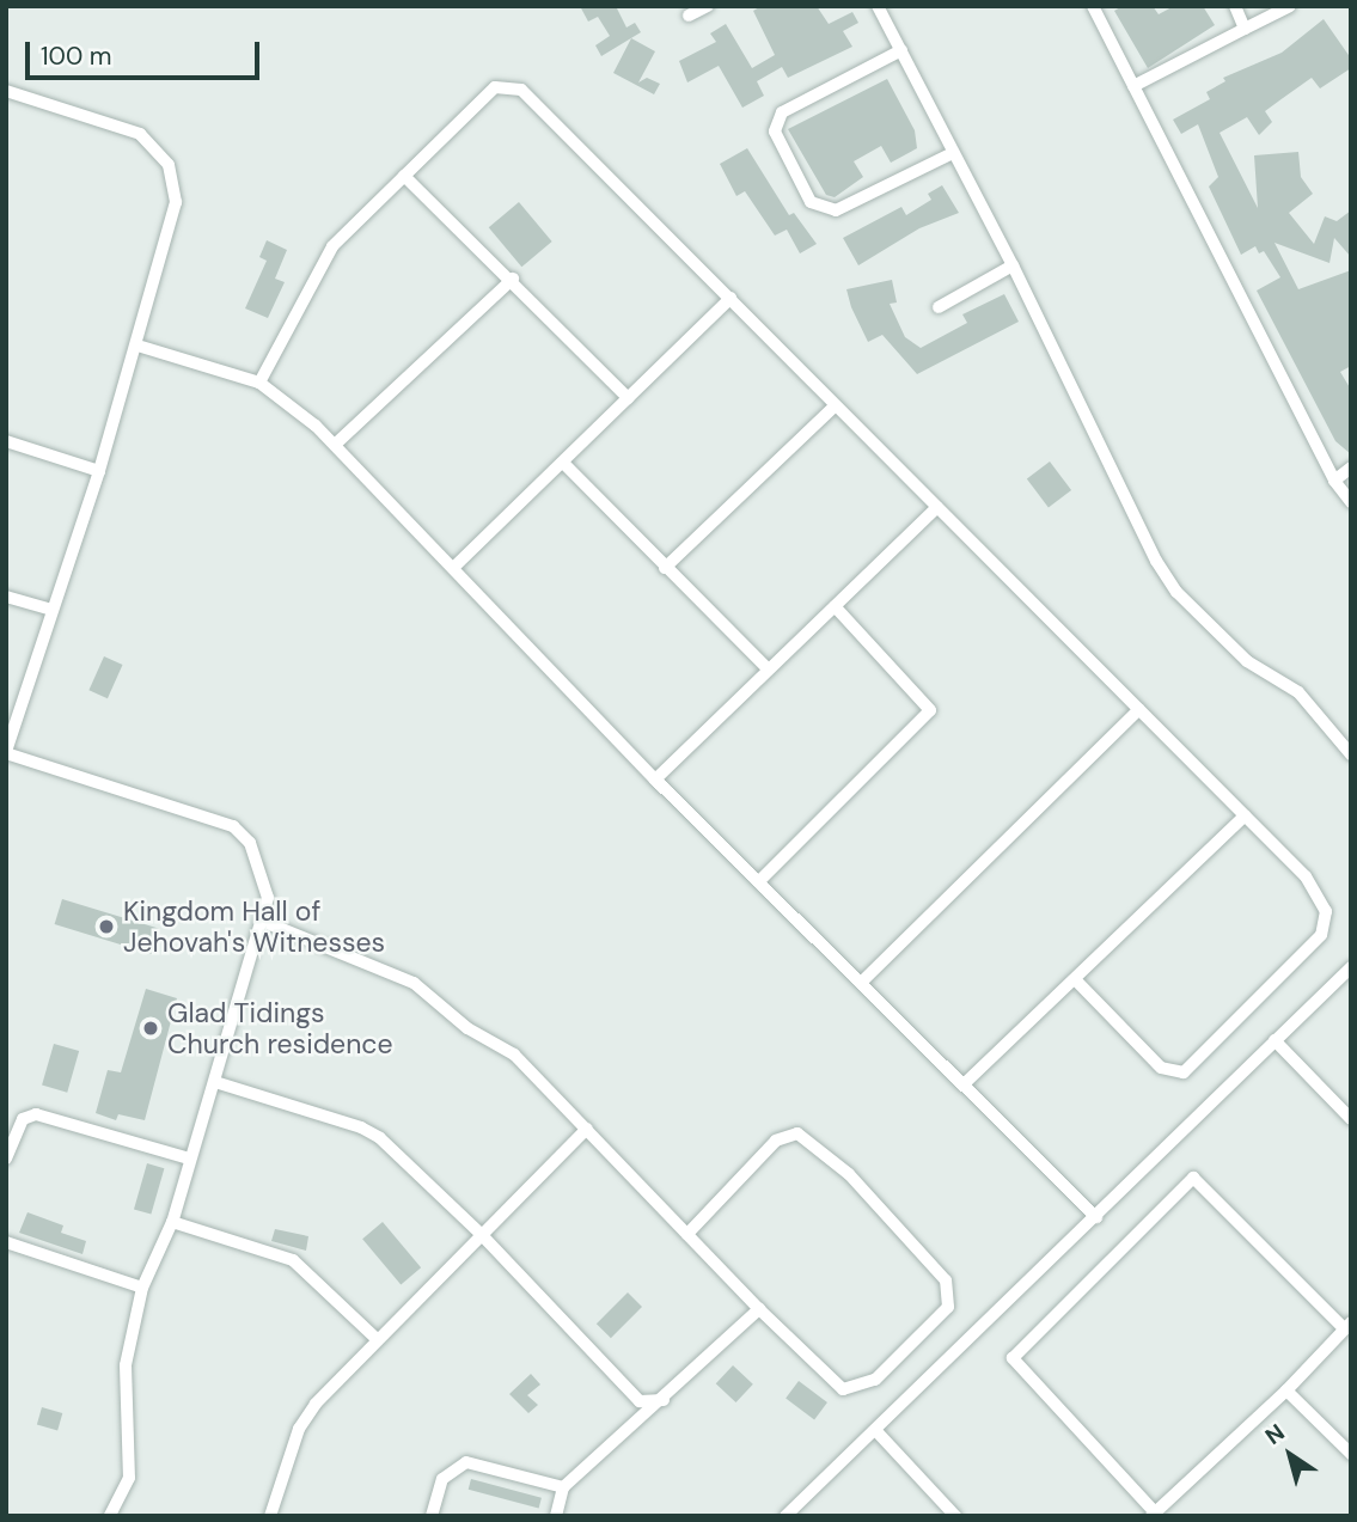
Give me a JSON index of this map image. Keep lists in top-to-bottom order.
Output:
{
  "places": ["Kingdom Hall of Jehovah's Witnesses", "Glad Tidings Church residence"],
  "scale_bar": "100 m",
  "north": "top left"
}
